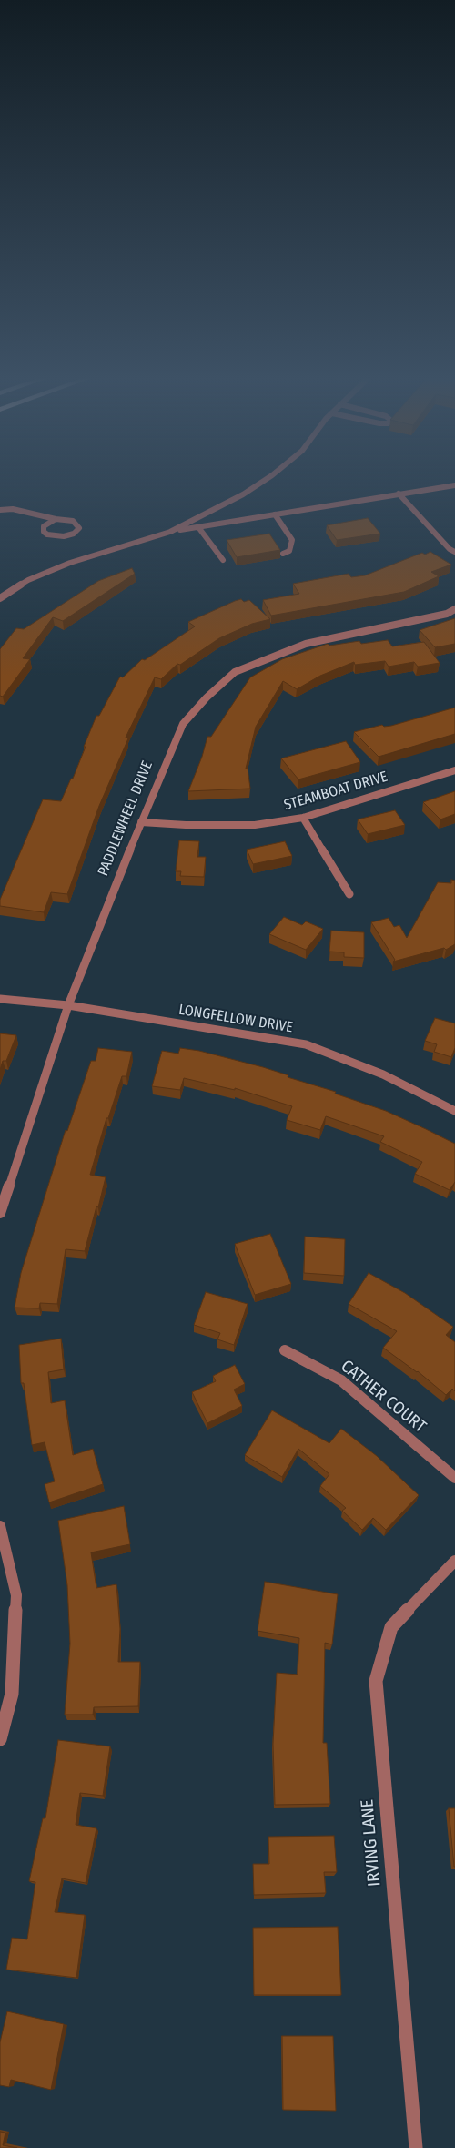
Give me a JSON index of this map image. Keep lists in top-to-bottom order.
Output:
{
  "streets": {
    "street": [
      "STEAMBOAT DRIVE",
      "PADDLEWHEEL DRIVE",
      "LONGFELLOW DRIVE",
      "CATHER COURT",
      "IRVING LANE"
    ]
  },
  "crossings": [
    ["STEAMBOAT DRIVE", "PADDLEWHEEL DRIVE"],
    ["PADDLEWHEEL DRIVE", "LONGFELLOW DRIVE"]
  ]
}
